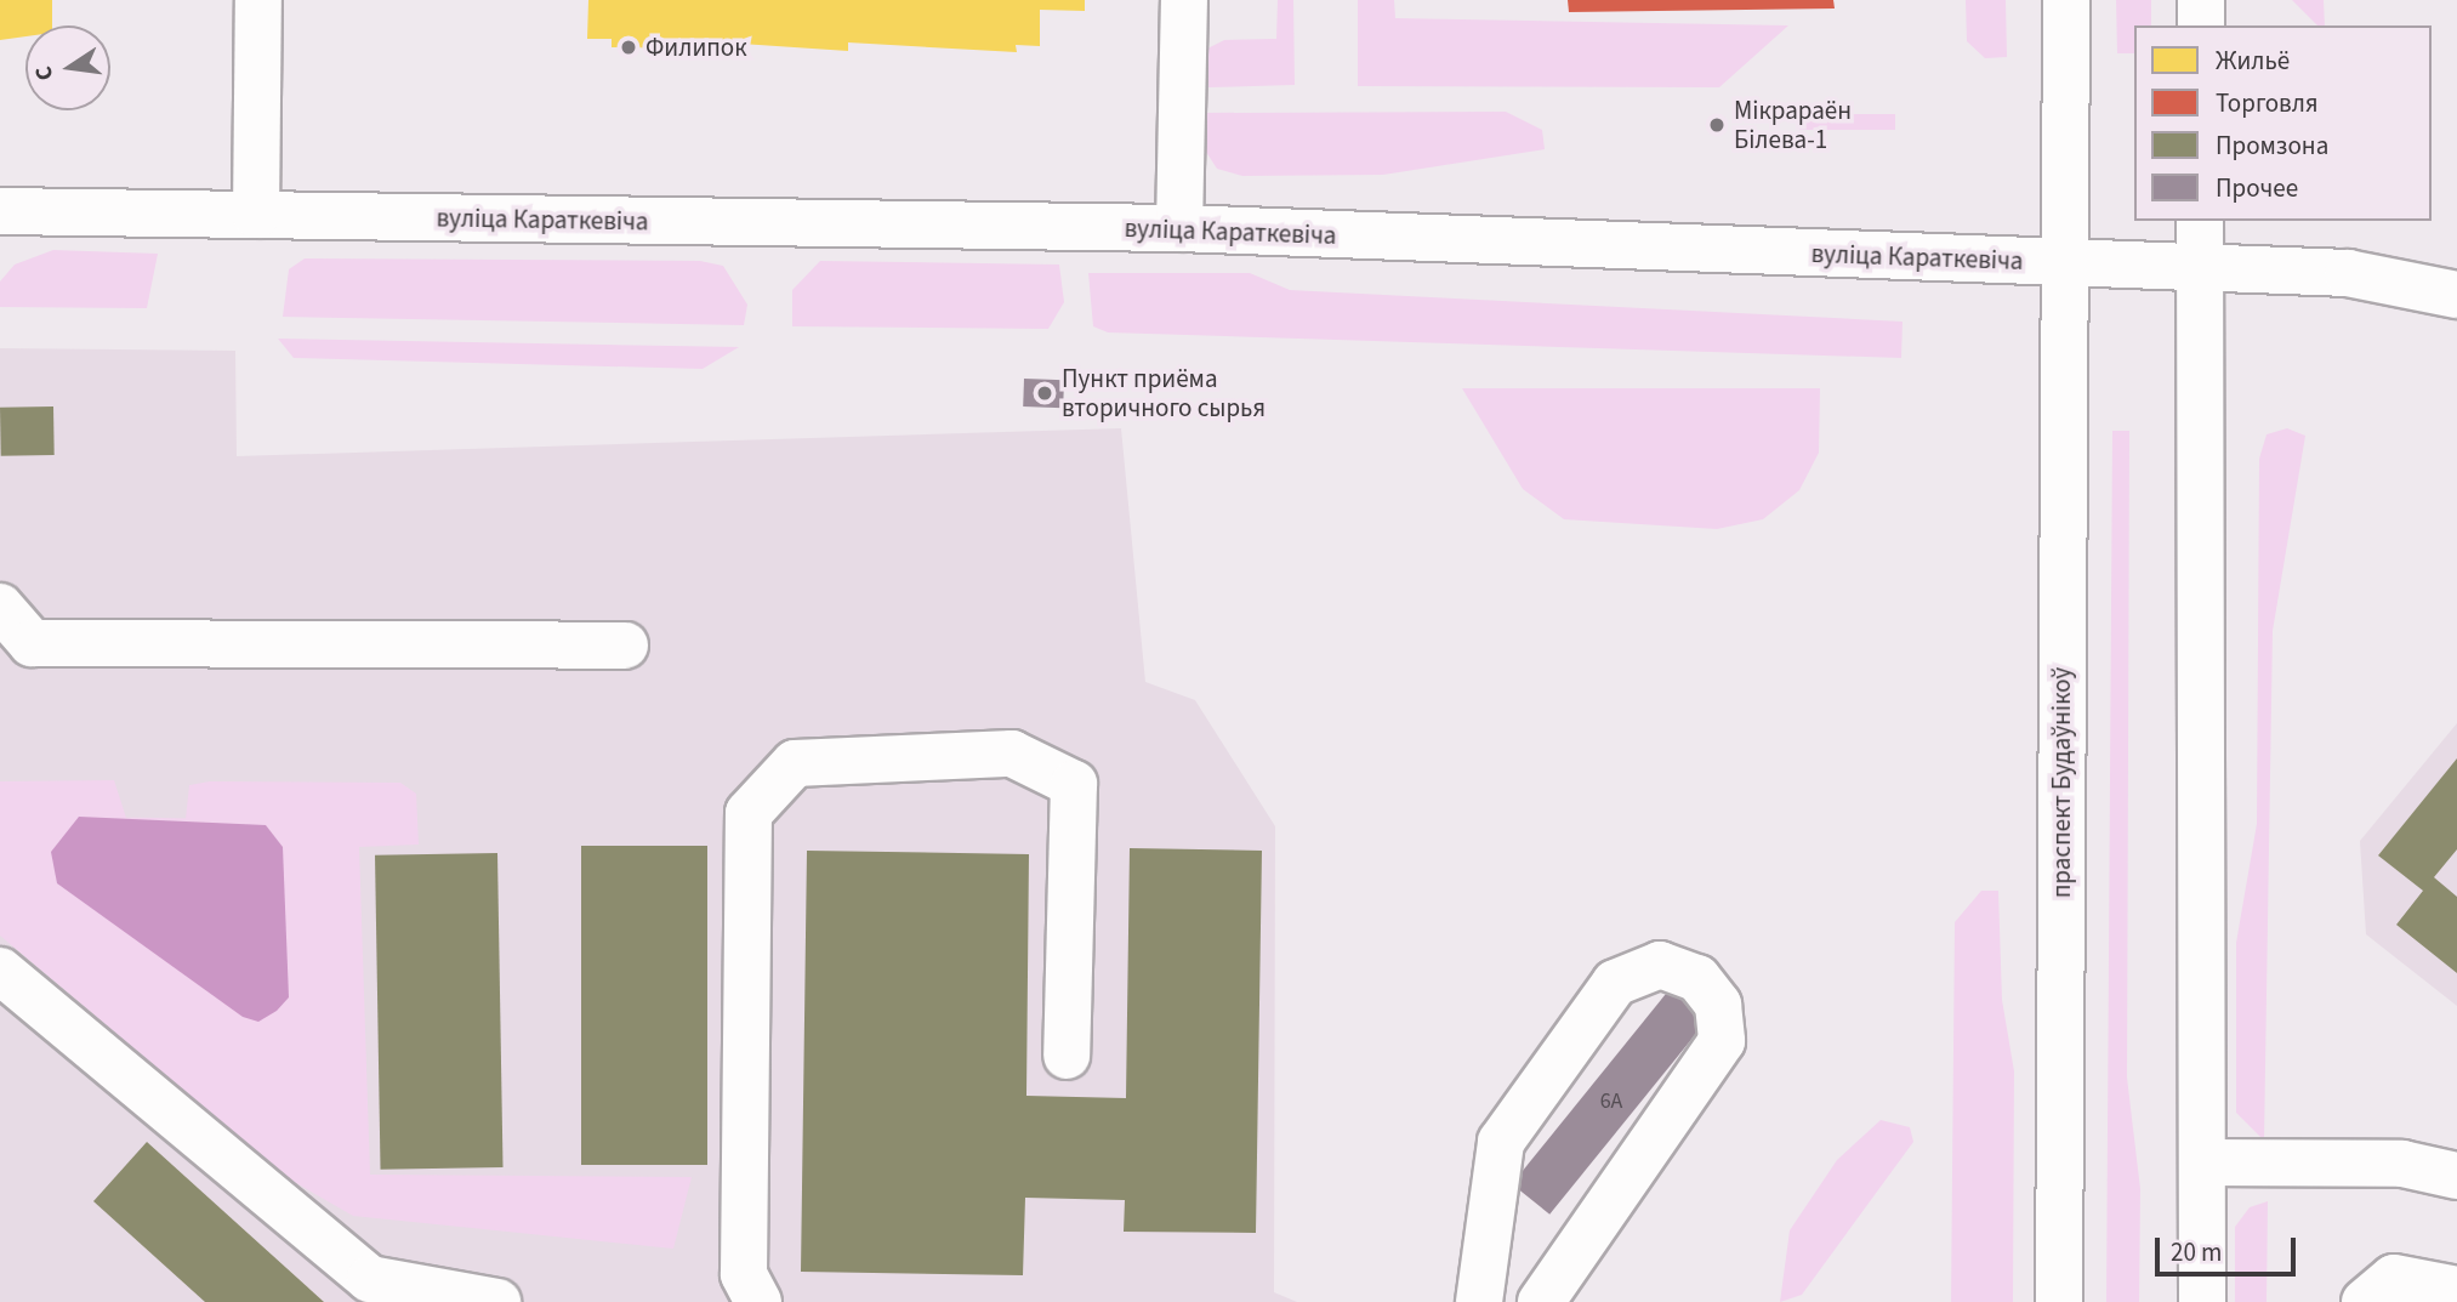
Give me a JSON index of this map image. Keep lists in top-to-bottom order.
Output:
{
  "streets": {
    "street": ["вуліца Караткевіча", "праспект Будаўнікоў"]
  },
  "crossings": [
    ["вуліца Караткевіча", "праспект Будаўнікоў"]
  ],
  "places": ["Филипок", "Мікрараён Білева-1", "Пункт приёма вторичного сырья"],
  "house_numbers": ["6А"],
  "legend": [
    "Жильё",
    "Торговля",
    "Промзона",
    "Прочее"
  ],
  "scale_bar": "20 m",
  "north": "left"
}
